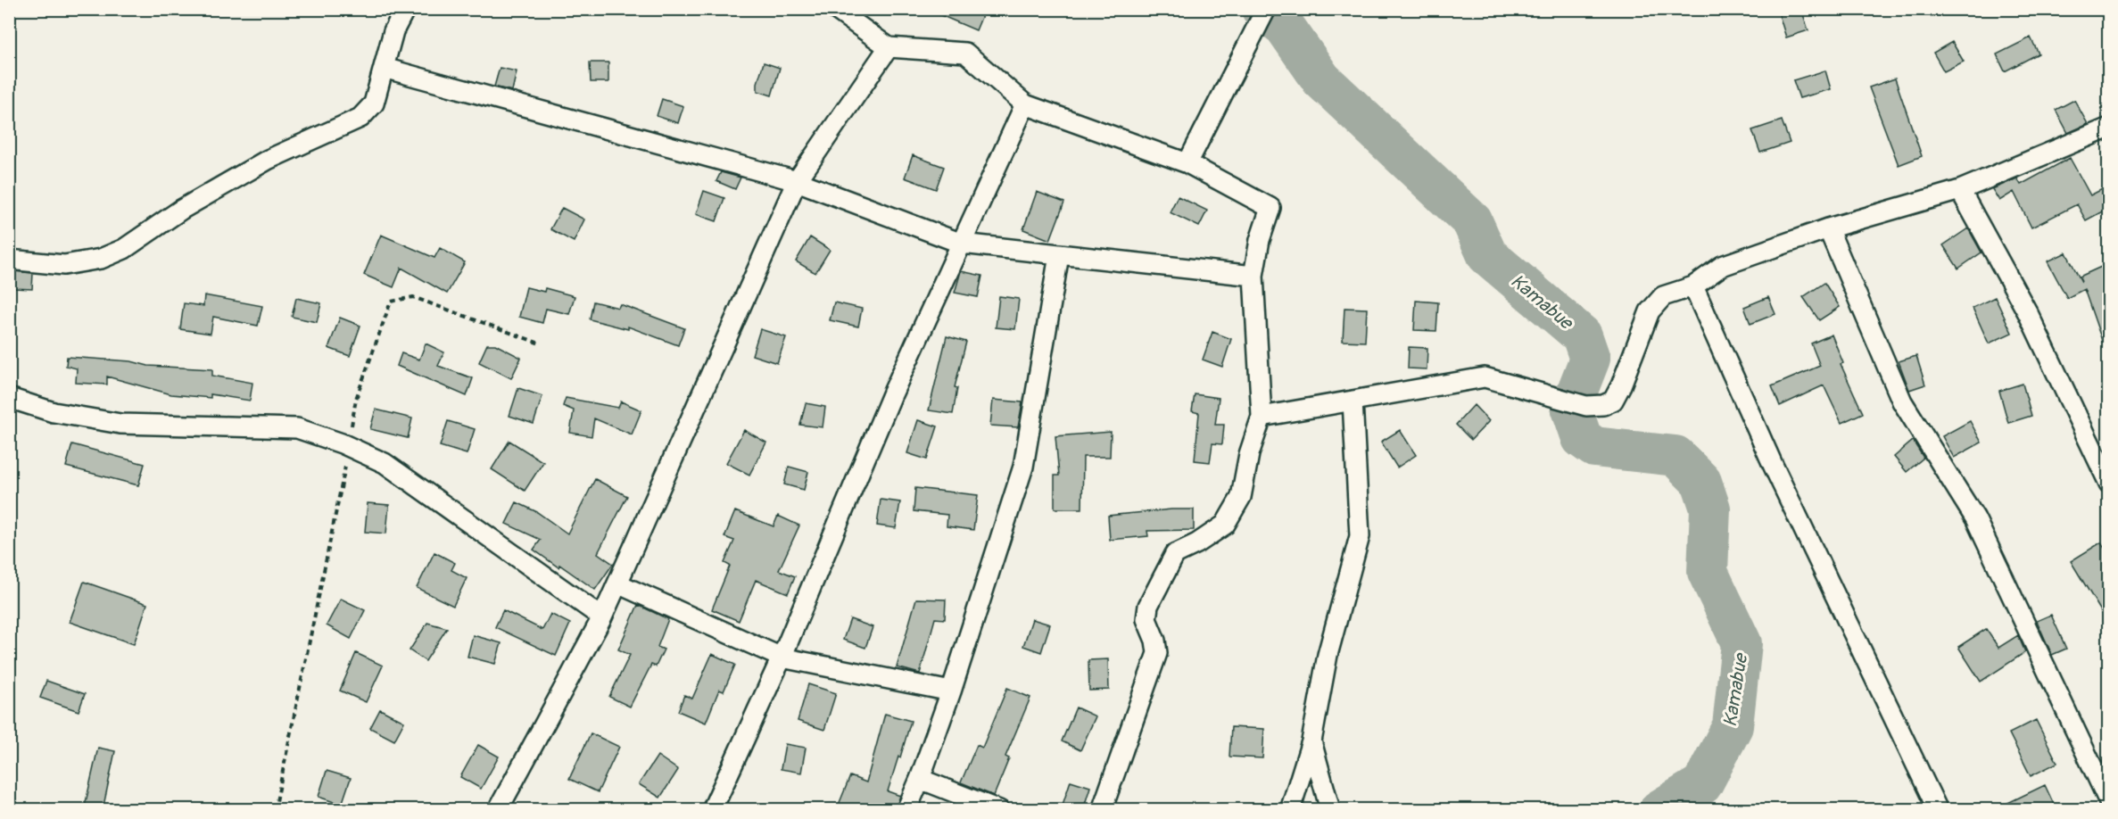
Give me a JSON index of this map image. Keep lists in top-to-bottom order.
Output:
{
  "water": ["Kamabue"]
}
